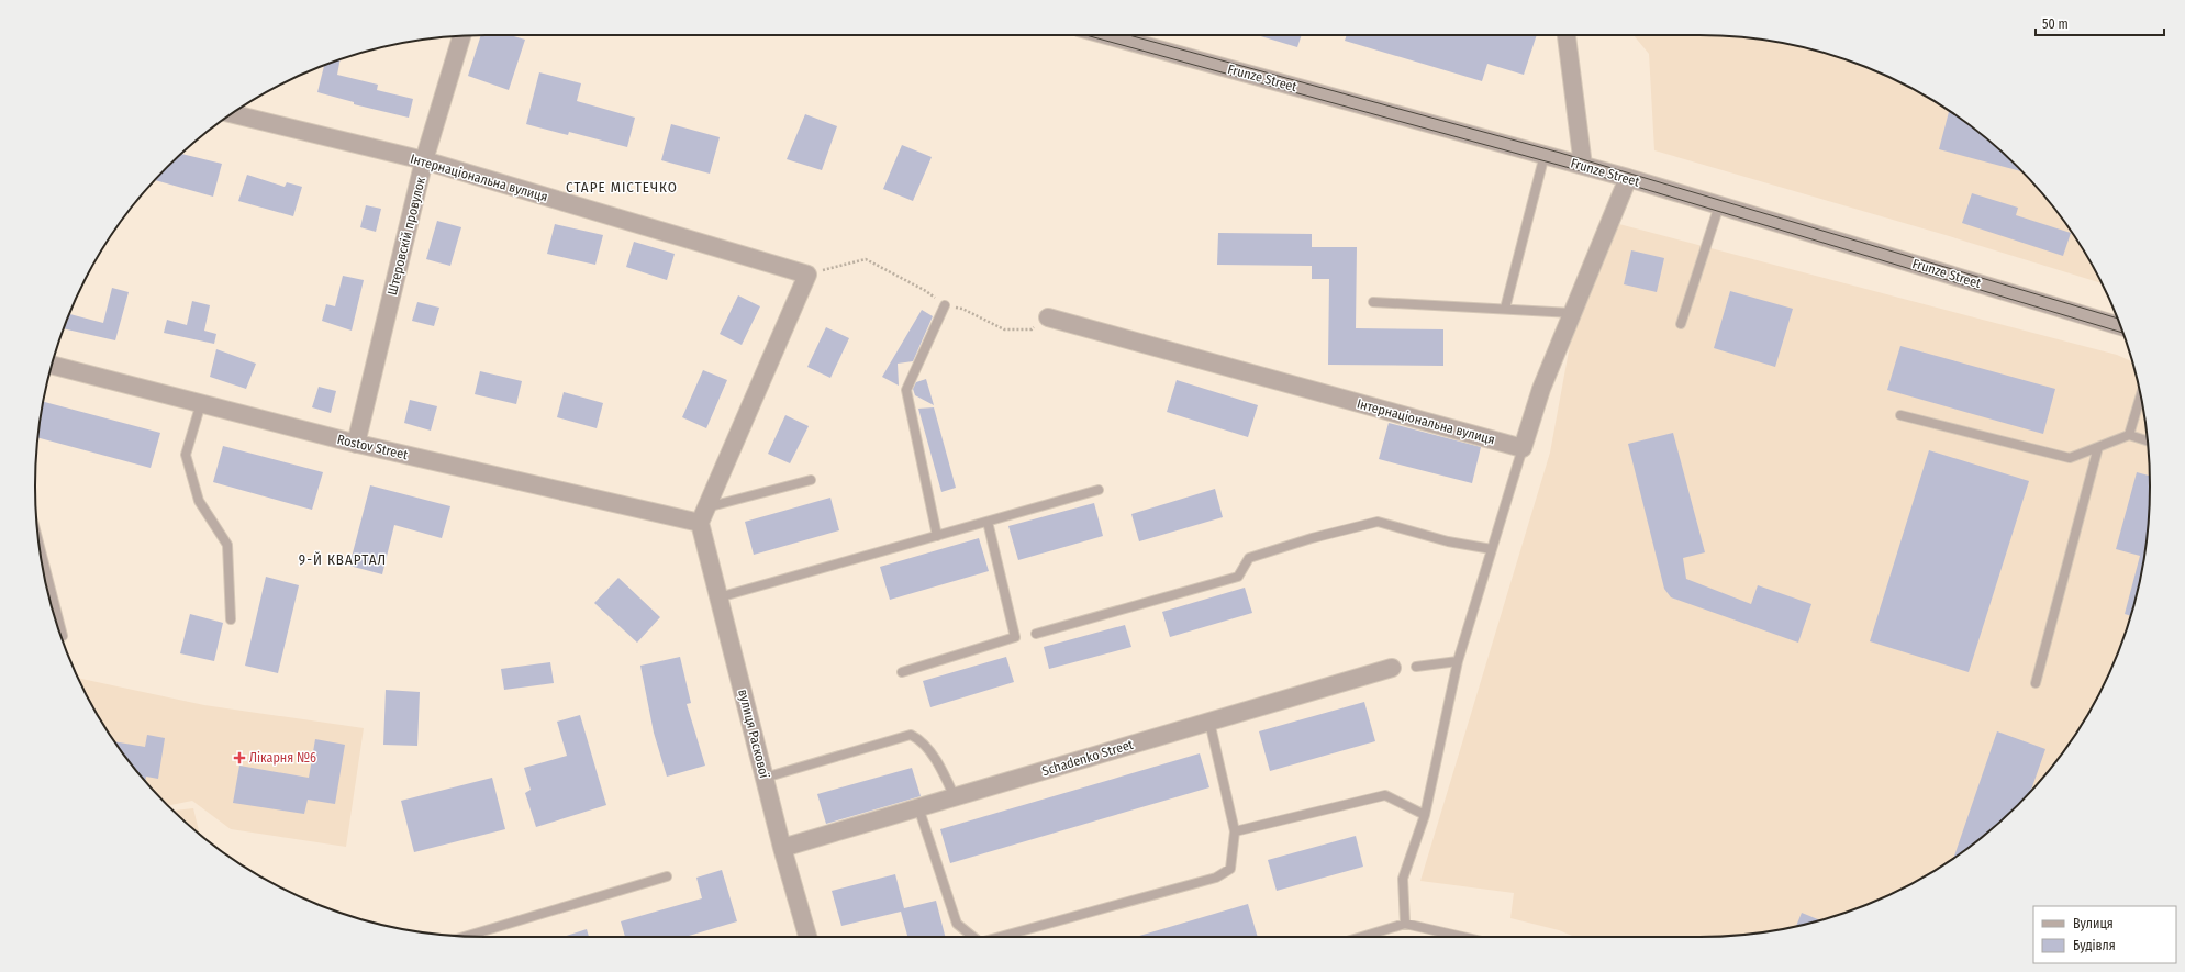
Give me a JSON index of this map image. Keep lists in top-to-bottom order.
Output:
{
  "streets": {
    "street": [
      "Frunze Street",
      "Інтернаціональна вулиця",
      "Штеровскій провулок",
      "Rostov Street",
      "вулиця Раскової",
      "Schadenko Street"
    ]
  },
  "crossings": [
    ["Інтернаціональна вулиця", "Штеровскій провулок"],
    ["Штеровскій провулок", "Rostov Street"],
    ["Rostov Street", "вулиця Раскової"],
    ["вулиця Раскової", "Schadenko Street"]
  ],
  "districts": ["СТАРЕ МІСТЕЧКО", "9-Й КВАРТАЛ"],
  "places": {
    "health": ["Лікарня №6"]
  },
  "legend": ["Вулиця", "Будівля"],
  "scale_bar": "50 m"
}
